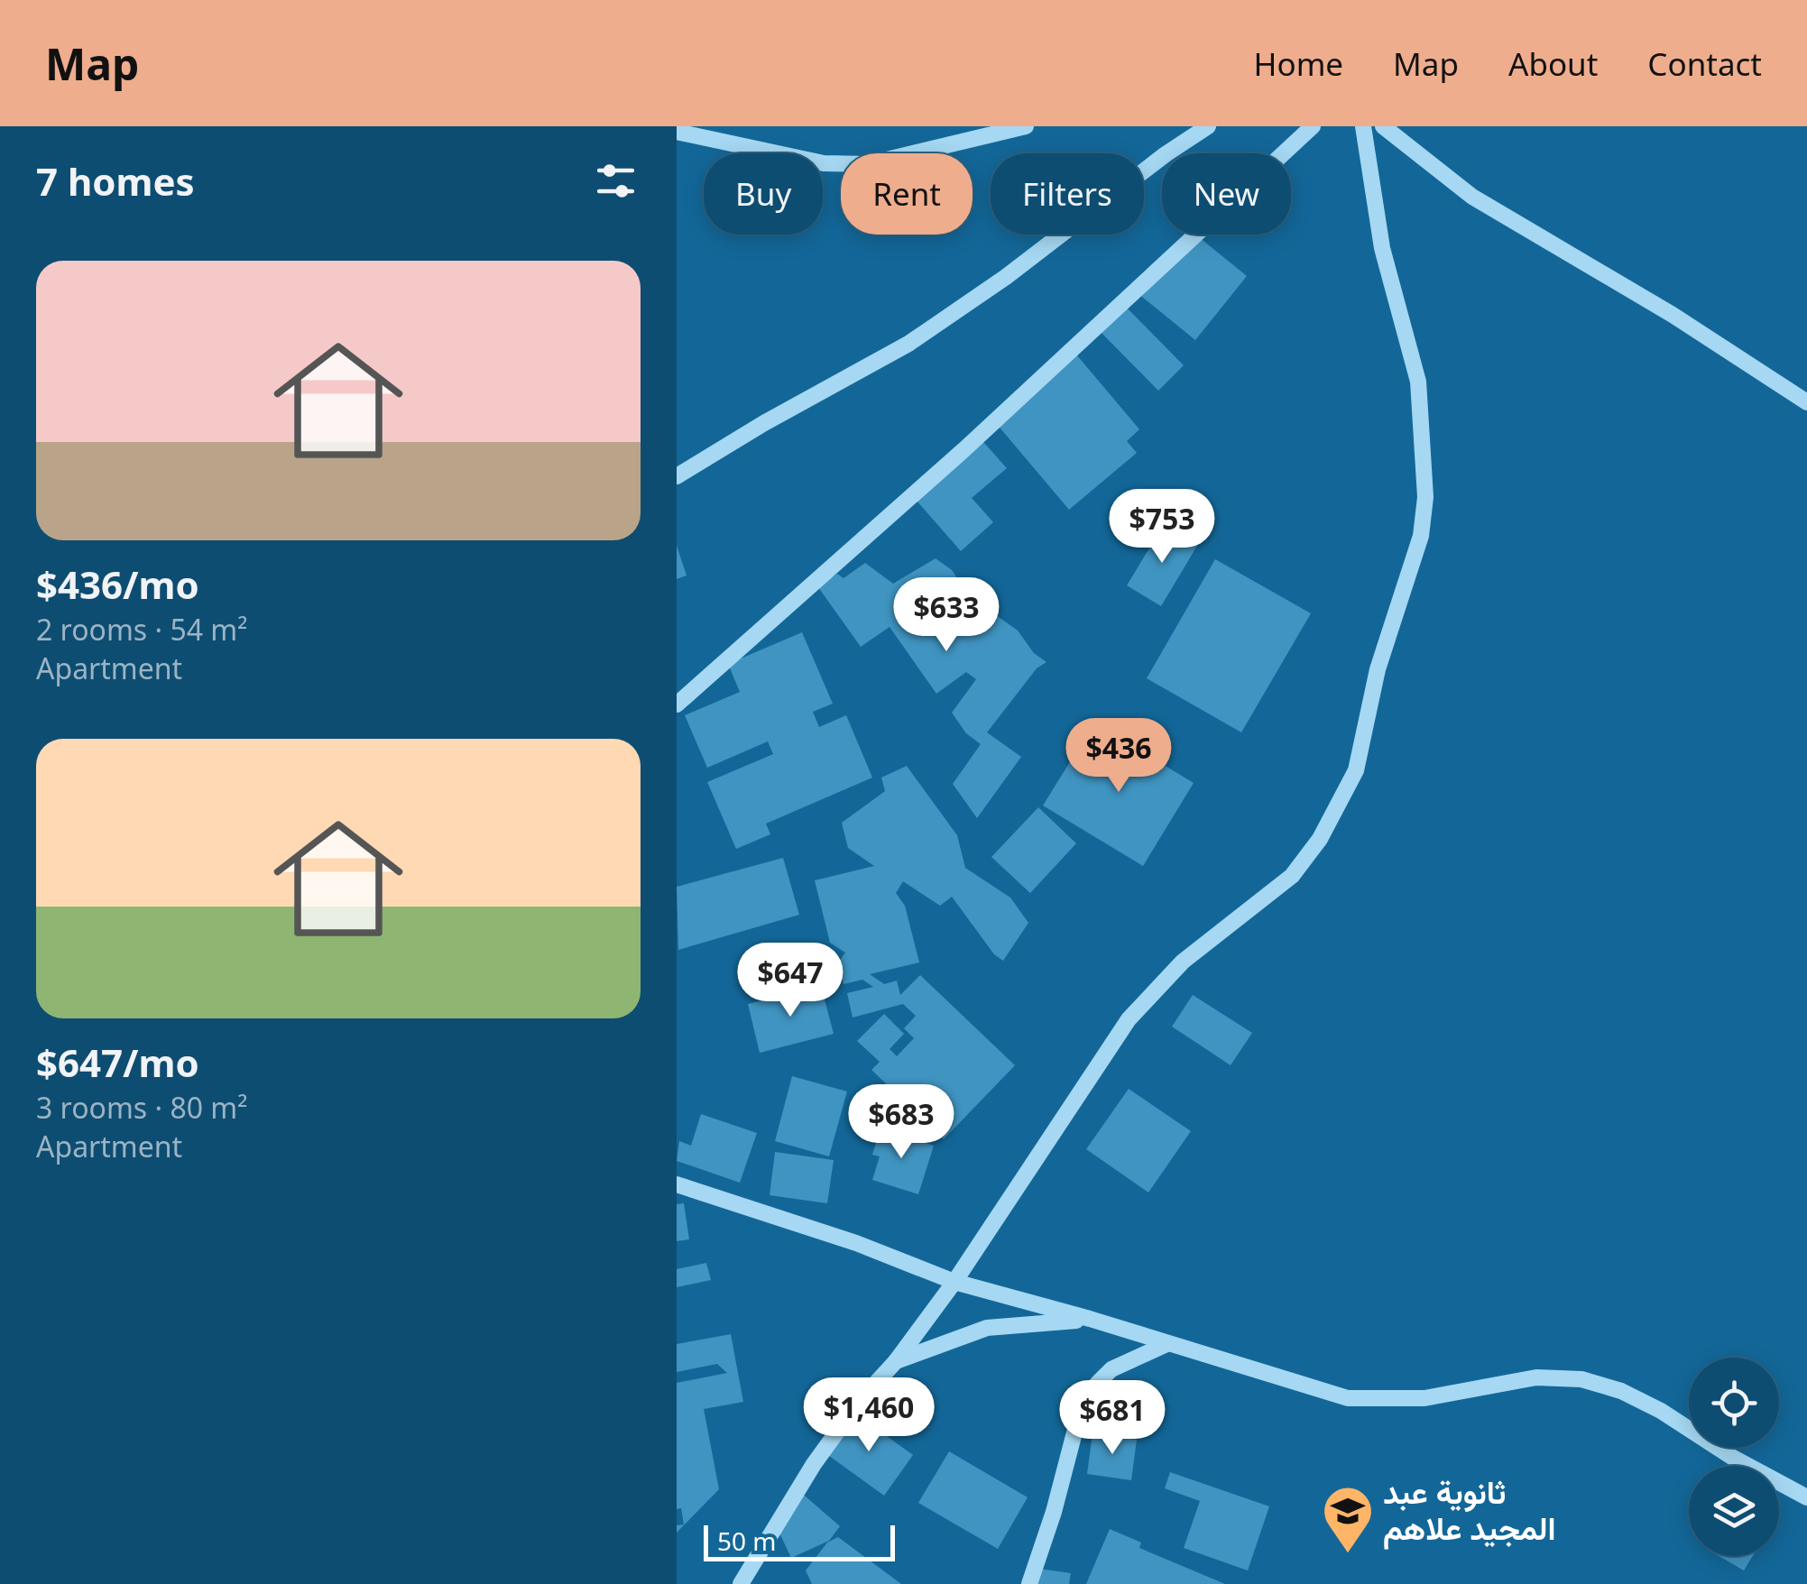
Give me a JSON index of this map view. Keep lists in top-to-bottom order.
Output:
{
  "places": {
    "school or university": ["ثانوية عبد المجيد علاهم"]
  },
  "scale_bar": "50 m",
  "page": {
    "header": "Map",
    "nav": [
      "Home",
      "Map",
      "About",
      "Contact"
    ],
    "heading": "7 homes",
    "chip": [
      "Buy",
      "Rent",
      "Filters",
      "New"
    ],
    "list": [
      {
        "name": "$436/mo",
        "note": "2 rooms · 54 m² · Apartment"
      },
      {
        "name": "$647/mo",
        "note": "3 rooms · 80 m² · Apartment"
      }
    ],
    "price": [
      "$753",
      "$633",
      "$436",
      "$647",
      "$683",
      "$1,460",
      "$681"
    ],
    "scale": "50 m"
  }
}
